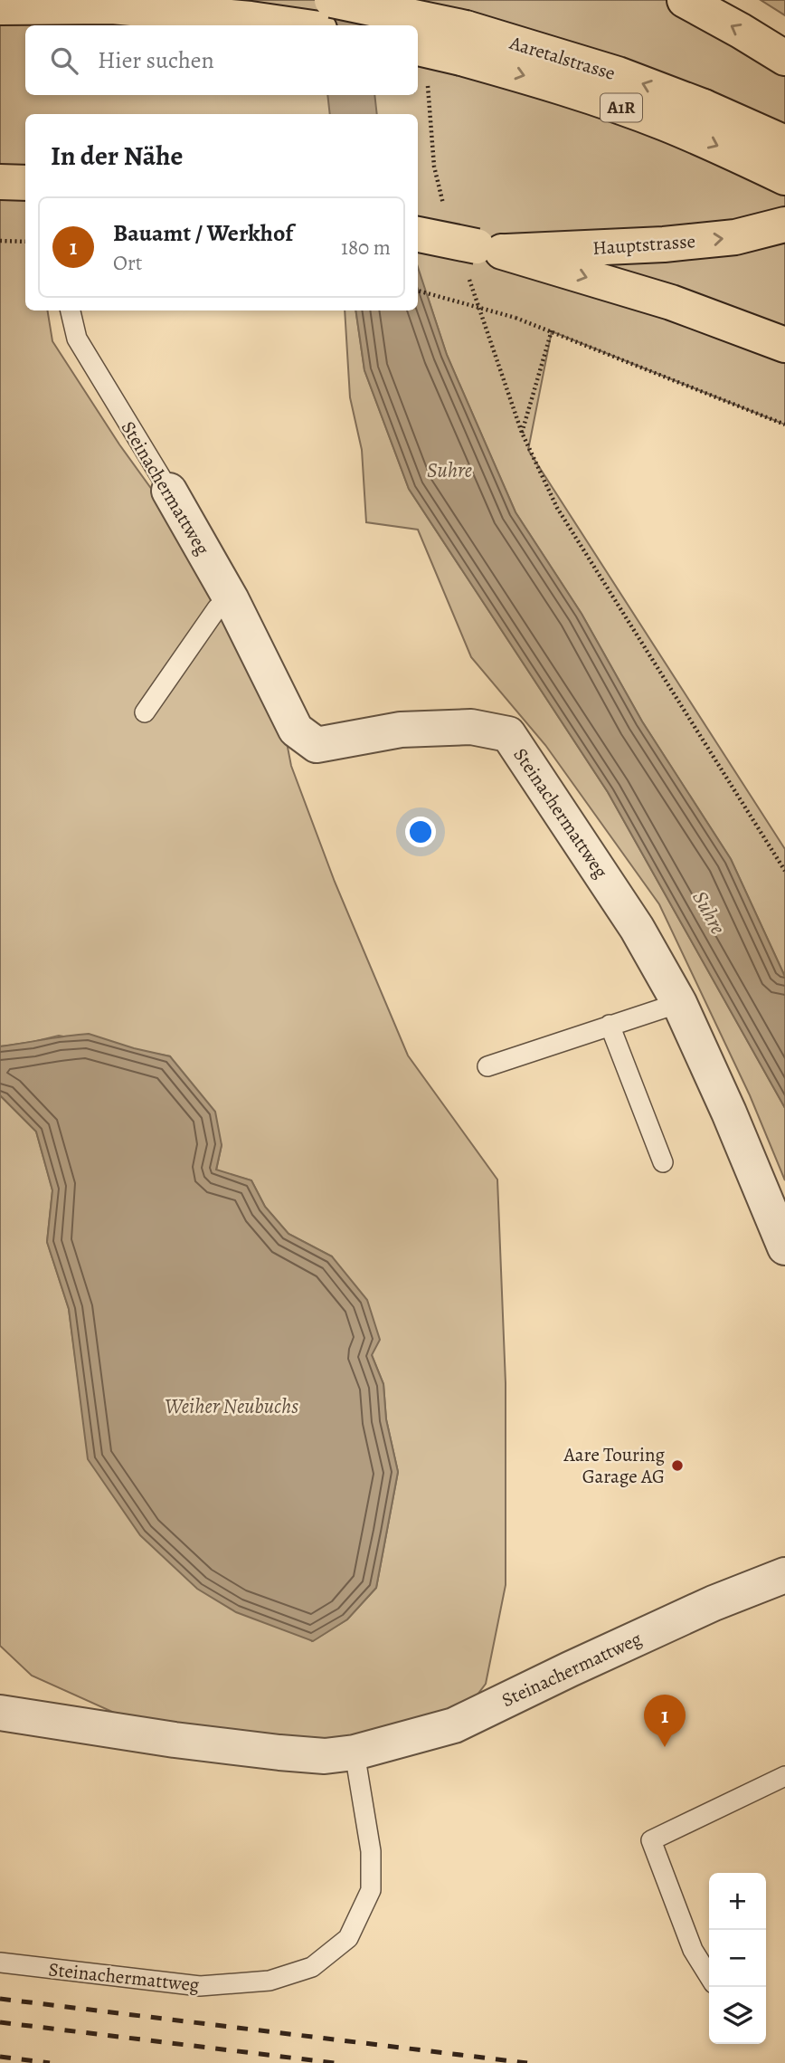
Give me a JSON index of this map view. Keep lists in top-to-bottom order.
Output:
{
  "streets": {
    "main road": ["Aaretalstrasse", "A1R", "Hauptstrasse"],
    "street": ["Steinachermattweg"]
  },
  "water": ["Suhre", "Weiher Neubuchs"],
  "places": ["Aare Touring Garage AG"],
  "page": {
    "search": "Hier suchen",
    "heading": "In der Nähe",
    "list": [
      {
        "mark": "1",
        "name": "Bauamt / Werkhof",
        "note": "Ort",
        "value": "180 m"
      }
    ],
    "pins": "1",
    "map_buttons": ["+", "−"]
  }
}
